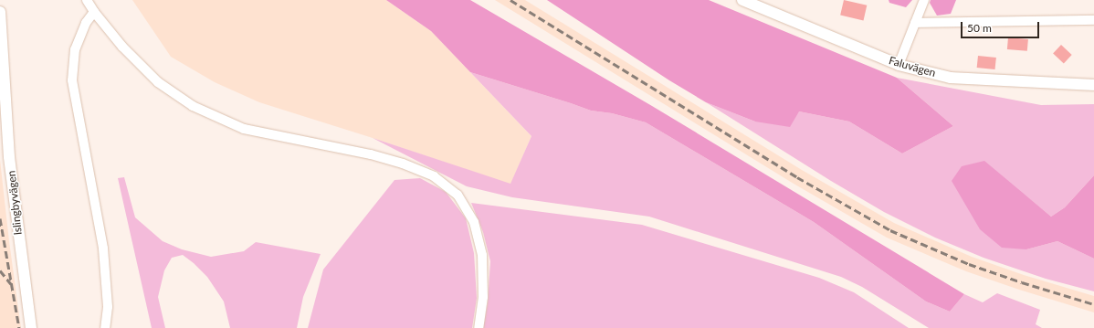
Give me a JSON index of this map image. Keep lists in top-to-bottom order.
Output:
{
  "streets": {
    "street": ["Faluvägen", "Islingbyvägen"]
  },
  "scale_bar": "50 m"
}
